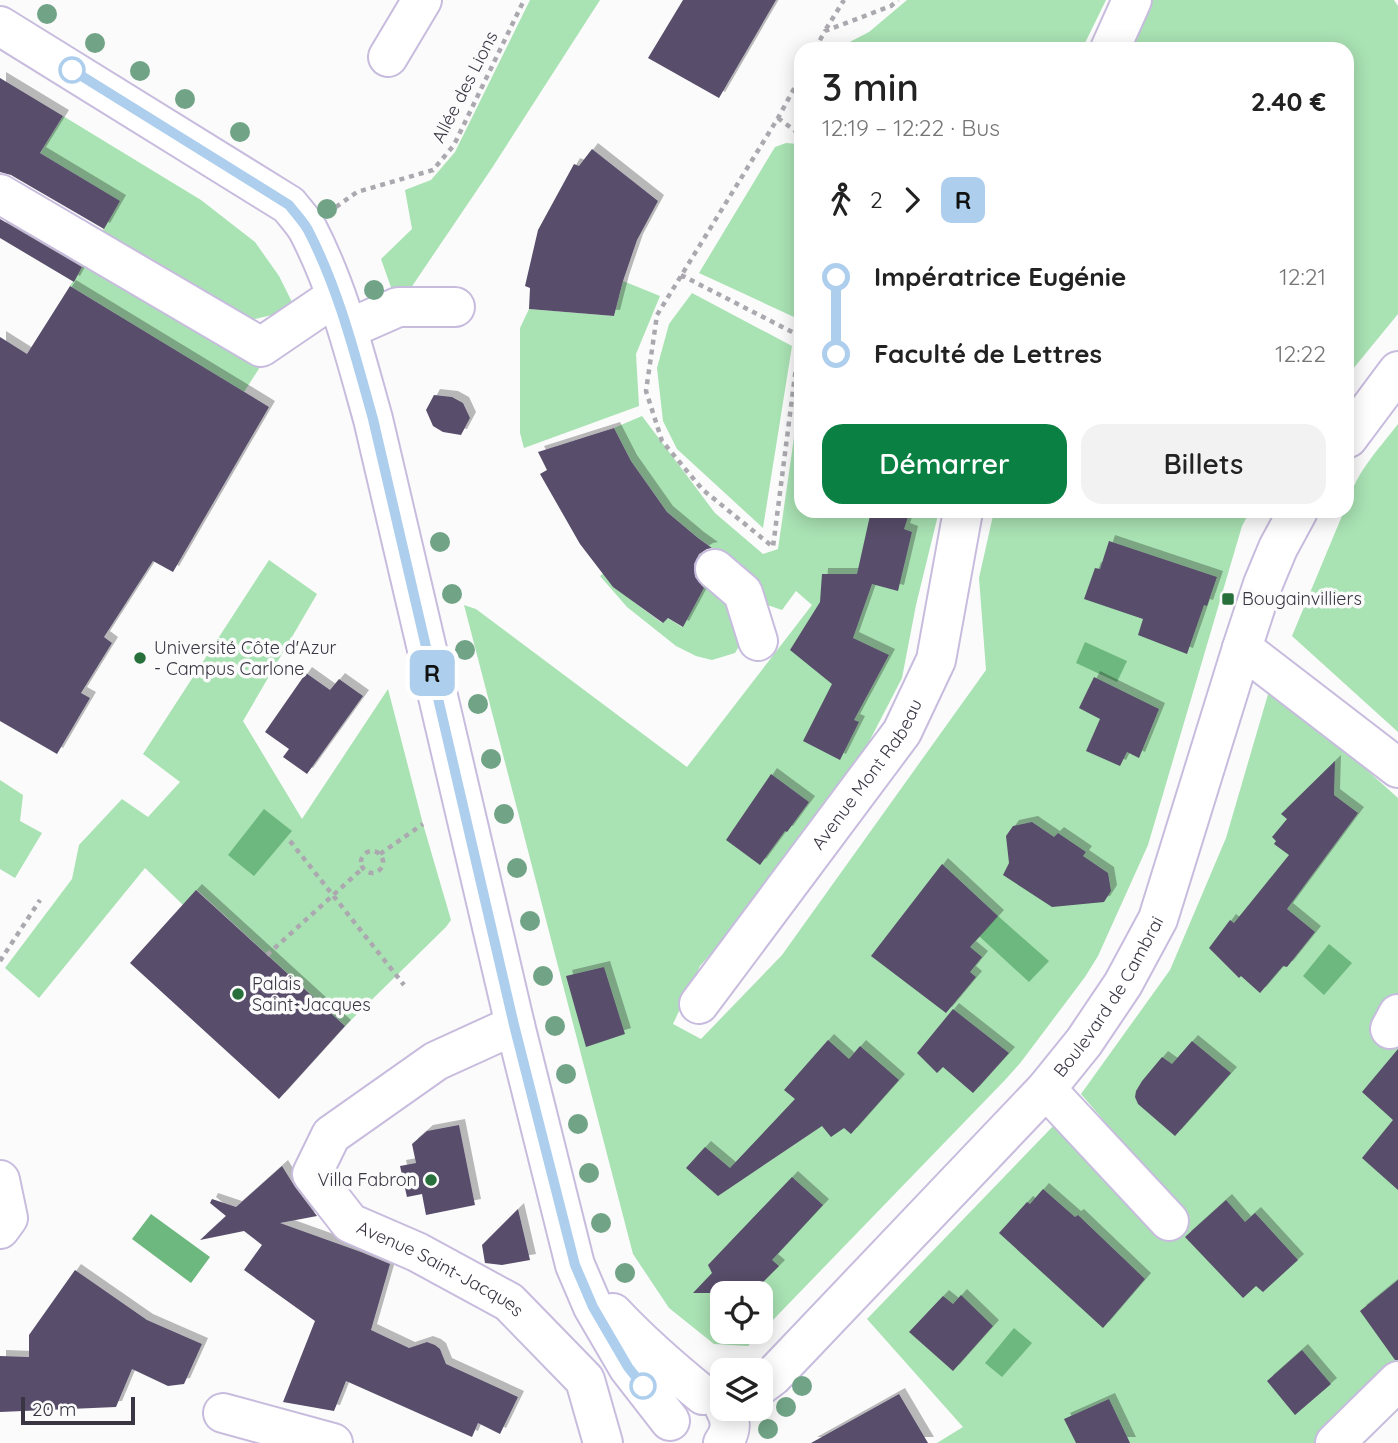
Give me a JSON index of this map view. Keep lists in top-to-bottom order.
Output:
{
  "streets": {
    "street": ["Avenue Mont Rabeau", "Boulevard de Cambrai", "Avenue Saint-Jacques"],
    "path": ["Allée des Lions"]
  },
  "places": {
    "transit": ["Bougainvilliers"],
    "other": ["Université Côte d'Azur - Campus Carlone", "Palais Saint-Jacques", "Villa Fabron"]
  },
  "lines": ["bus line R"],
  "scale_bar": "20 m",
  "page": {
    "on_map": "R",
    "heading": ["3 min", "12:19 – 12:22 · Bus", "2.40 €"],
    "legs": ["2", "R"],
    "list": [
      {
        "name": "Impératrice Eugénie",
        "value": "12:21"
      },
      {
        "name": "Faculté de Lettres",
        "value": "12:22"
      }
    ],
    "buttons": ["Démarrer", "Billets"],
    "scale": "20 m"
  }
}
